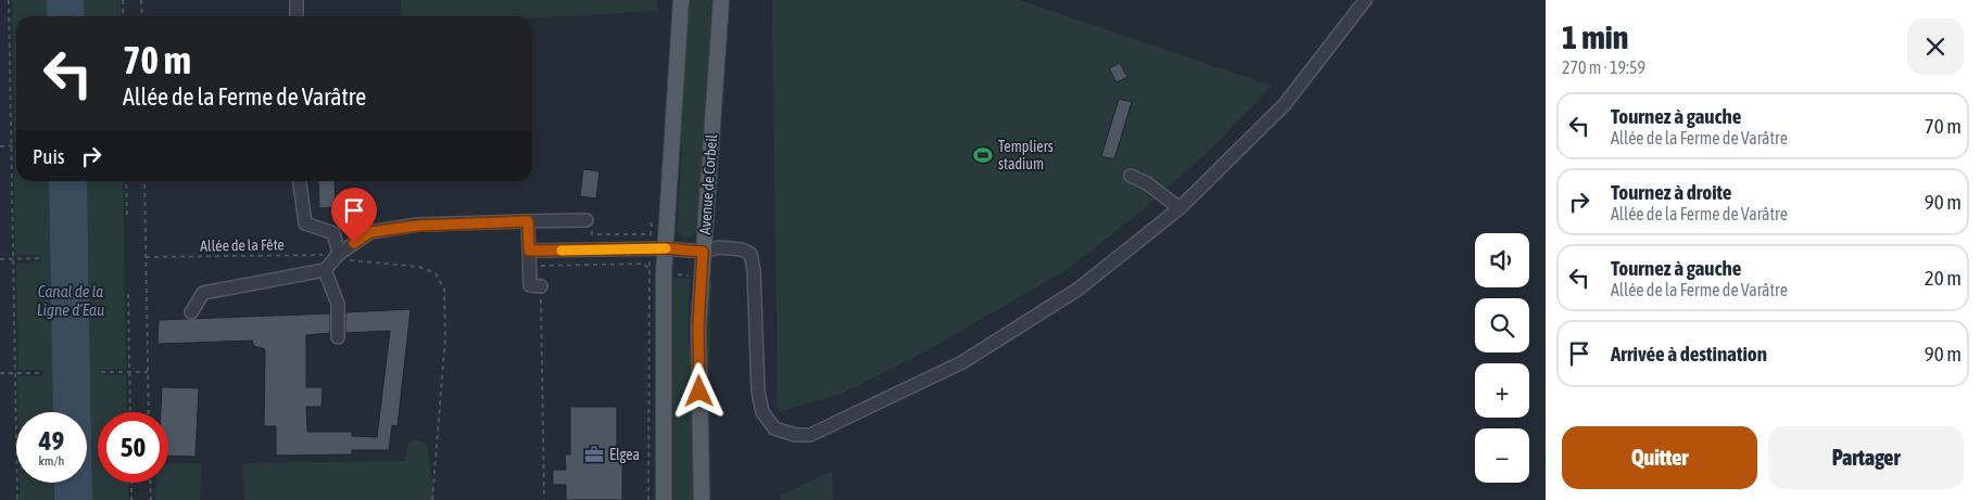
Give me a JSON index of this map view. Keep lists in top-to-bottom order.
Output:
{
  "streets": {
    "main road": ["Avenue de Corbeil"],
    "path": ["Allée de la Fête"]
  },
  "water": ["Canal de la Ligne d'Eau"],
  "places": {
    "sports": ["Templiers stadium"],
    "office": ["Elgea"]
  },
  "page": {
    "heading": ["1 min", "270 m · 19:59"],
    "turn": ["70 m", "Allée de la Ferme de Varâtre"],
    "list": [
      {
        "name": "Tournez à gauche",
        "note": "Allée de la Ferme de Varâtre",
        "value": "70 m"
      },
      {
        "name": "Tournez à droite",
        "note": "Allée de la Ferme de Varâtre",
        "value": "90 m"
      },
      {
        "name": "Tournez à gauche",
        "note": "Allée de la Ferme de Varâtre",
        "value": "20 m"
      },
      {
        "name": "Arrivée à destination",
        "value": "90 m"
      }
    ],
    "then": "Puis",
    "map_buttons": ["+", "−"],
    "speed": "49 km/h",
    "limit": "50",
    "buttons": ["Quitter", "Partager"]
  }
}
